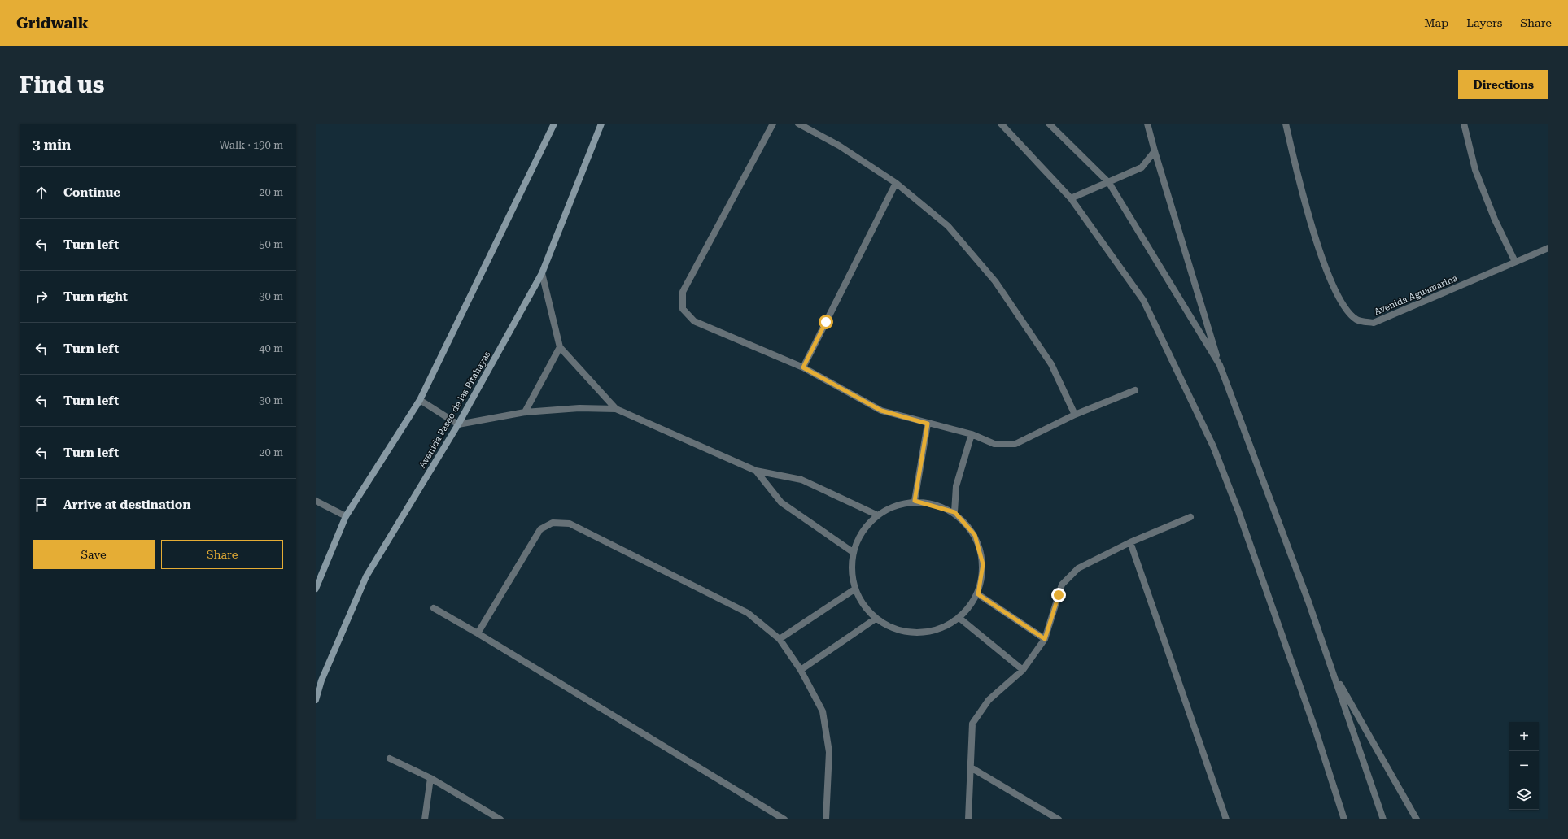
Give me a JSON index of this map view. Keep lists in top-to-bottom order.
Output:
{
  "streets": {
    "street": ["Avenida Aguamarina", "Avenida Paseo de las Pitahayas"]
  },
  "page": {
    "header": "Gridwalk",
    "nav": ["Map", "Layers", "Share"],
    "buttons": [
      "Directions",
      ["Save", "Share"]
    ],
    "title": "Find us",
    "heading": ["3 min", "Walk · 190 m"],
    "list": [
      ["Continue", "20 m"],
      ["Turn left", "50 m"],
      ["Turn right", "30 m"],
      ["Turn left", "40 m"],
      ["Turn left", "30 m"],
      ["Turn left", "20 m"],
      "Arrive at destination"
    ],
    "map_buttons": ["+", "−"]
  }
}
